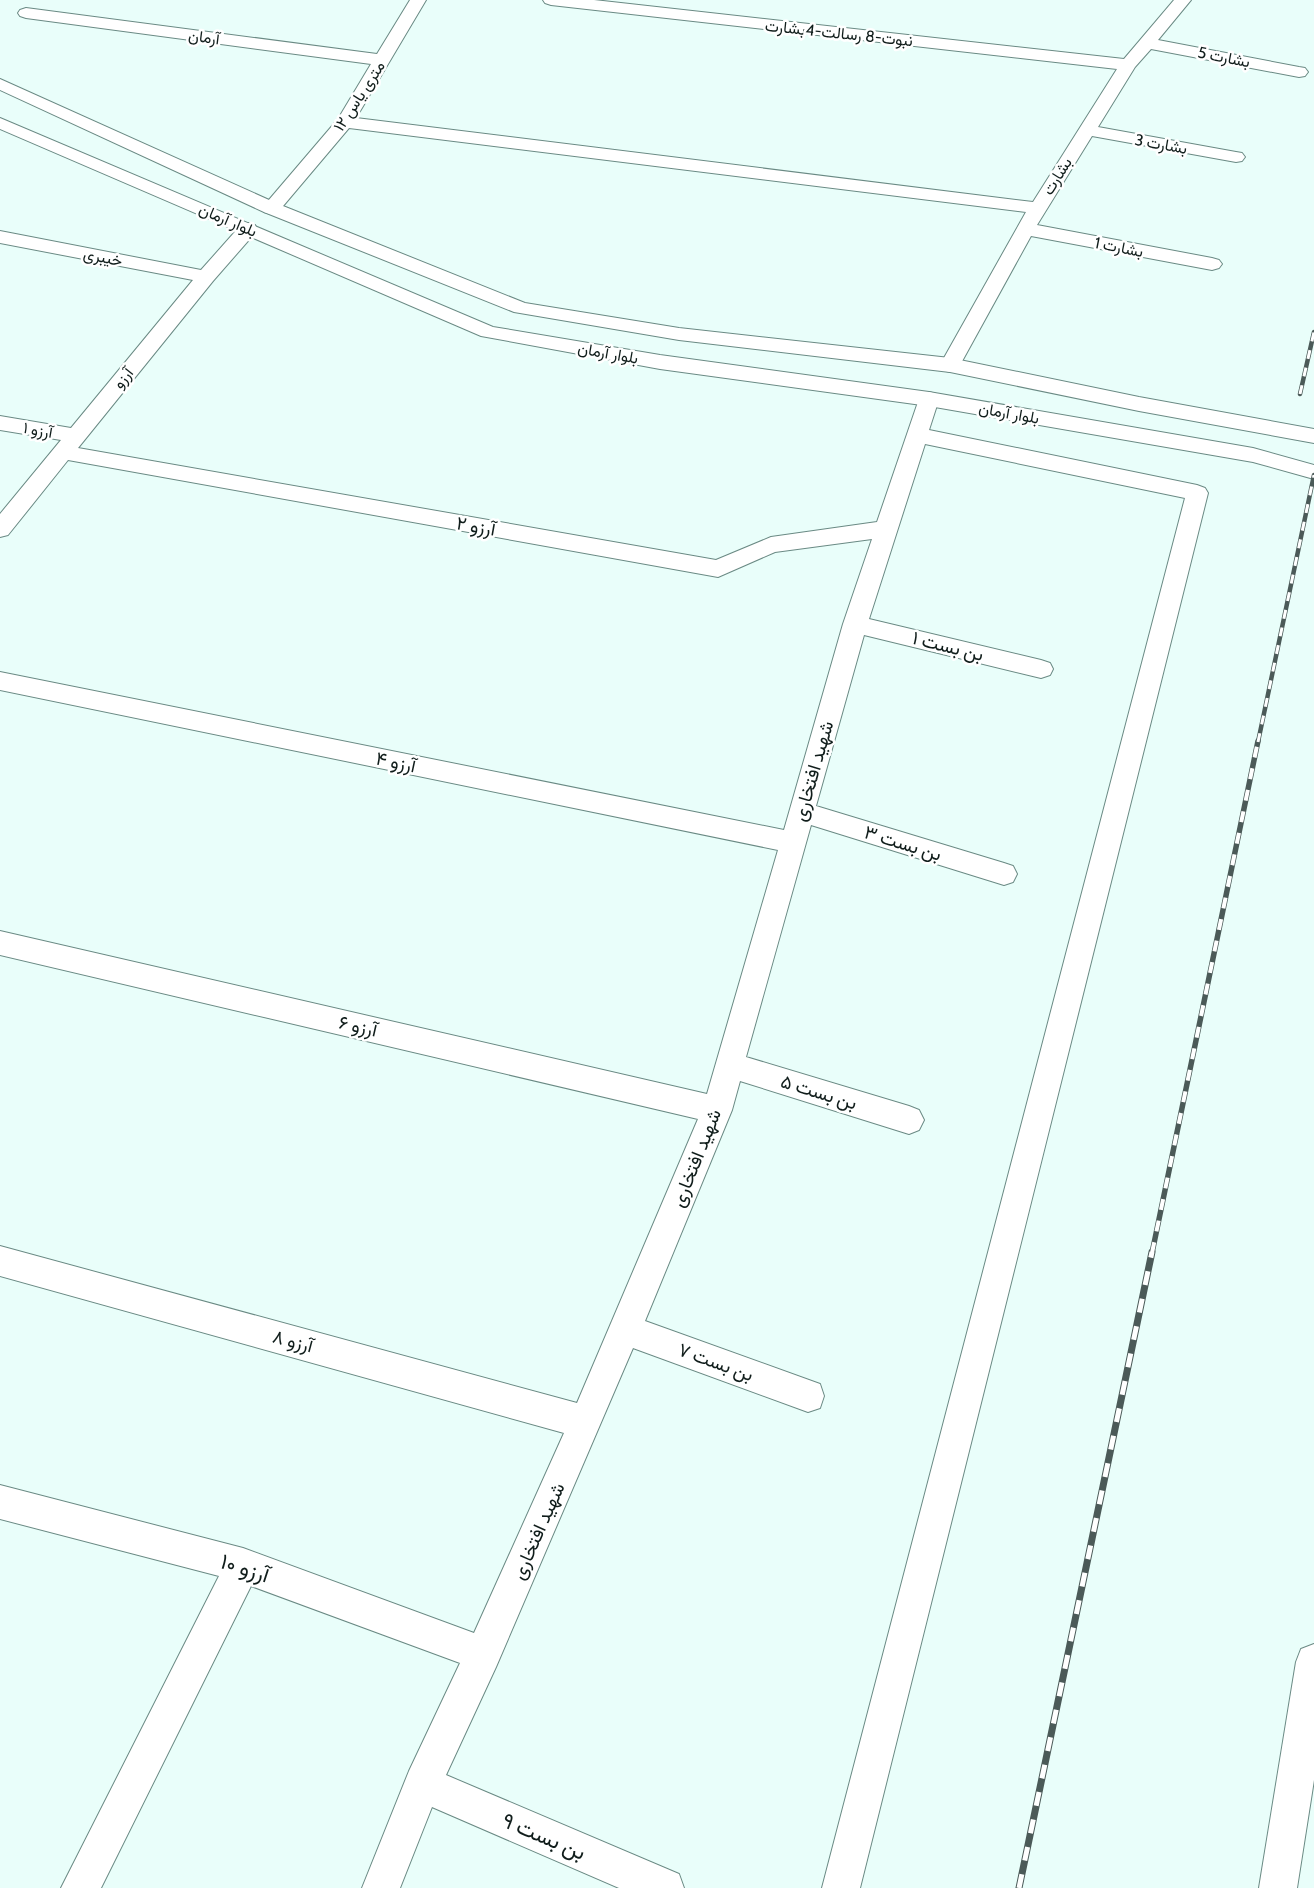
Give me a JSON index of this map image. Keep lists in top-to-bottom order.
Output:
{
  "streets": {
    "street": [
      "نبوت-8 رسالت-4بشارت",
      "آرمان",
      "بشارت 5",
      "۱۲ متری یاس",
      "بشارت 3",
      "بشارت",
      "بلوار آرمان",
      "بشارت 1",
      "خیبری",
      "آرزو",
      "آرزو ۱",
      "آرزو ۲",
      "بن بست ۱",
      "آرزو ۴",
      "شهید افتخاری",
      "بن بست ۳",
      "آرزو ۶",
      "بن بست ۵",
      "آرزو ۸",
      "بن بست ۷",
      "آرزو ۱۰",
      "بن بست ۹"
    ]
  },
  "crossings": [
    ["نبوت-8 رسالت-4بشارت", "بشارت"],
    ["آرمان", "۱۲ متری یاس"],
    ["بشارت 5", "بشارت"],
    ["۱۲ متری یاس", "بلوار آرمان"],
    ["بشارت 3", "بشارت"],
    ["بشارت", "بلوار آرمان"],
    ["بشارت", "بشارت 1"],
    ["بلوار آرمان", "آرزو"],
    ["بلوار آرمان", "شهید افتخاری"],
    ["خیبری", "آرزو"],
    ["آرزو", "آرزو ۱"],
    ["آرزو", "آرزو ۲"],
    ["آرزو ۱", "آرزو ۲"],
    ["آرزو ۲", "شهید افتخاری"],
    ["بن بست ۱", "شهید افتخاری"],
    ["آرزو ۴", "شهید افتخاری"],
    ["شهید افتخاری", "بن بست ۳"],
    ["شهید افتخاری", "آرزو ۶"],
    ["شهید افتخاری", "بن بست ۵"],
    ["شهید افتخاری", "آرزو ۸"],
    ["شهید افتخاری", "بن بست ۷"],
    ["شهید افتخاری", "آرزو ۱۰"],
    ["شهید افتخاری", "بن بست ۹"]
  ]
}
